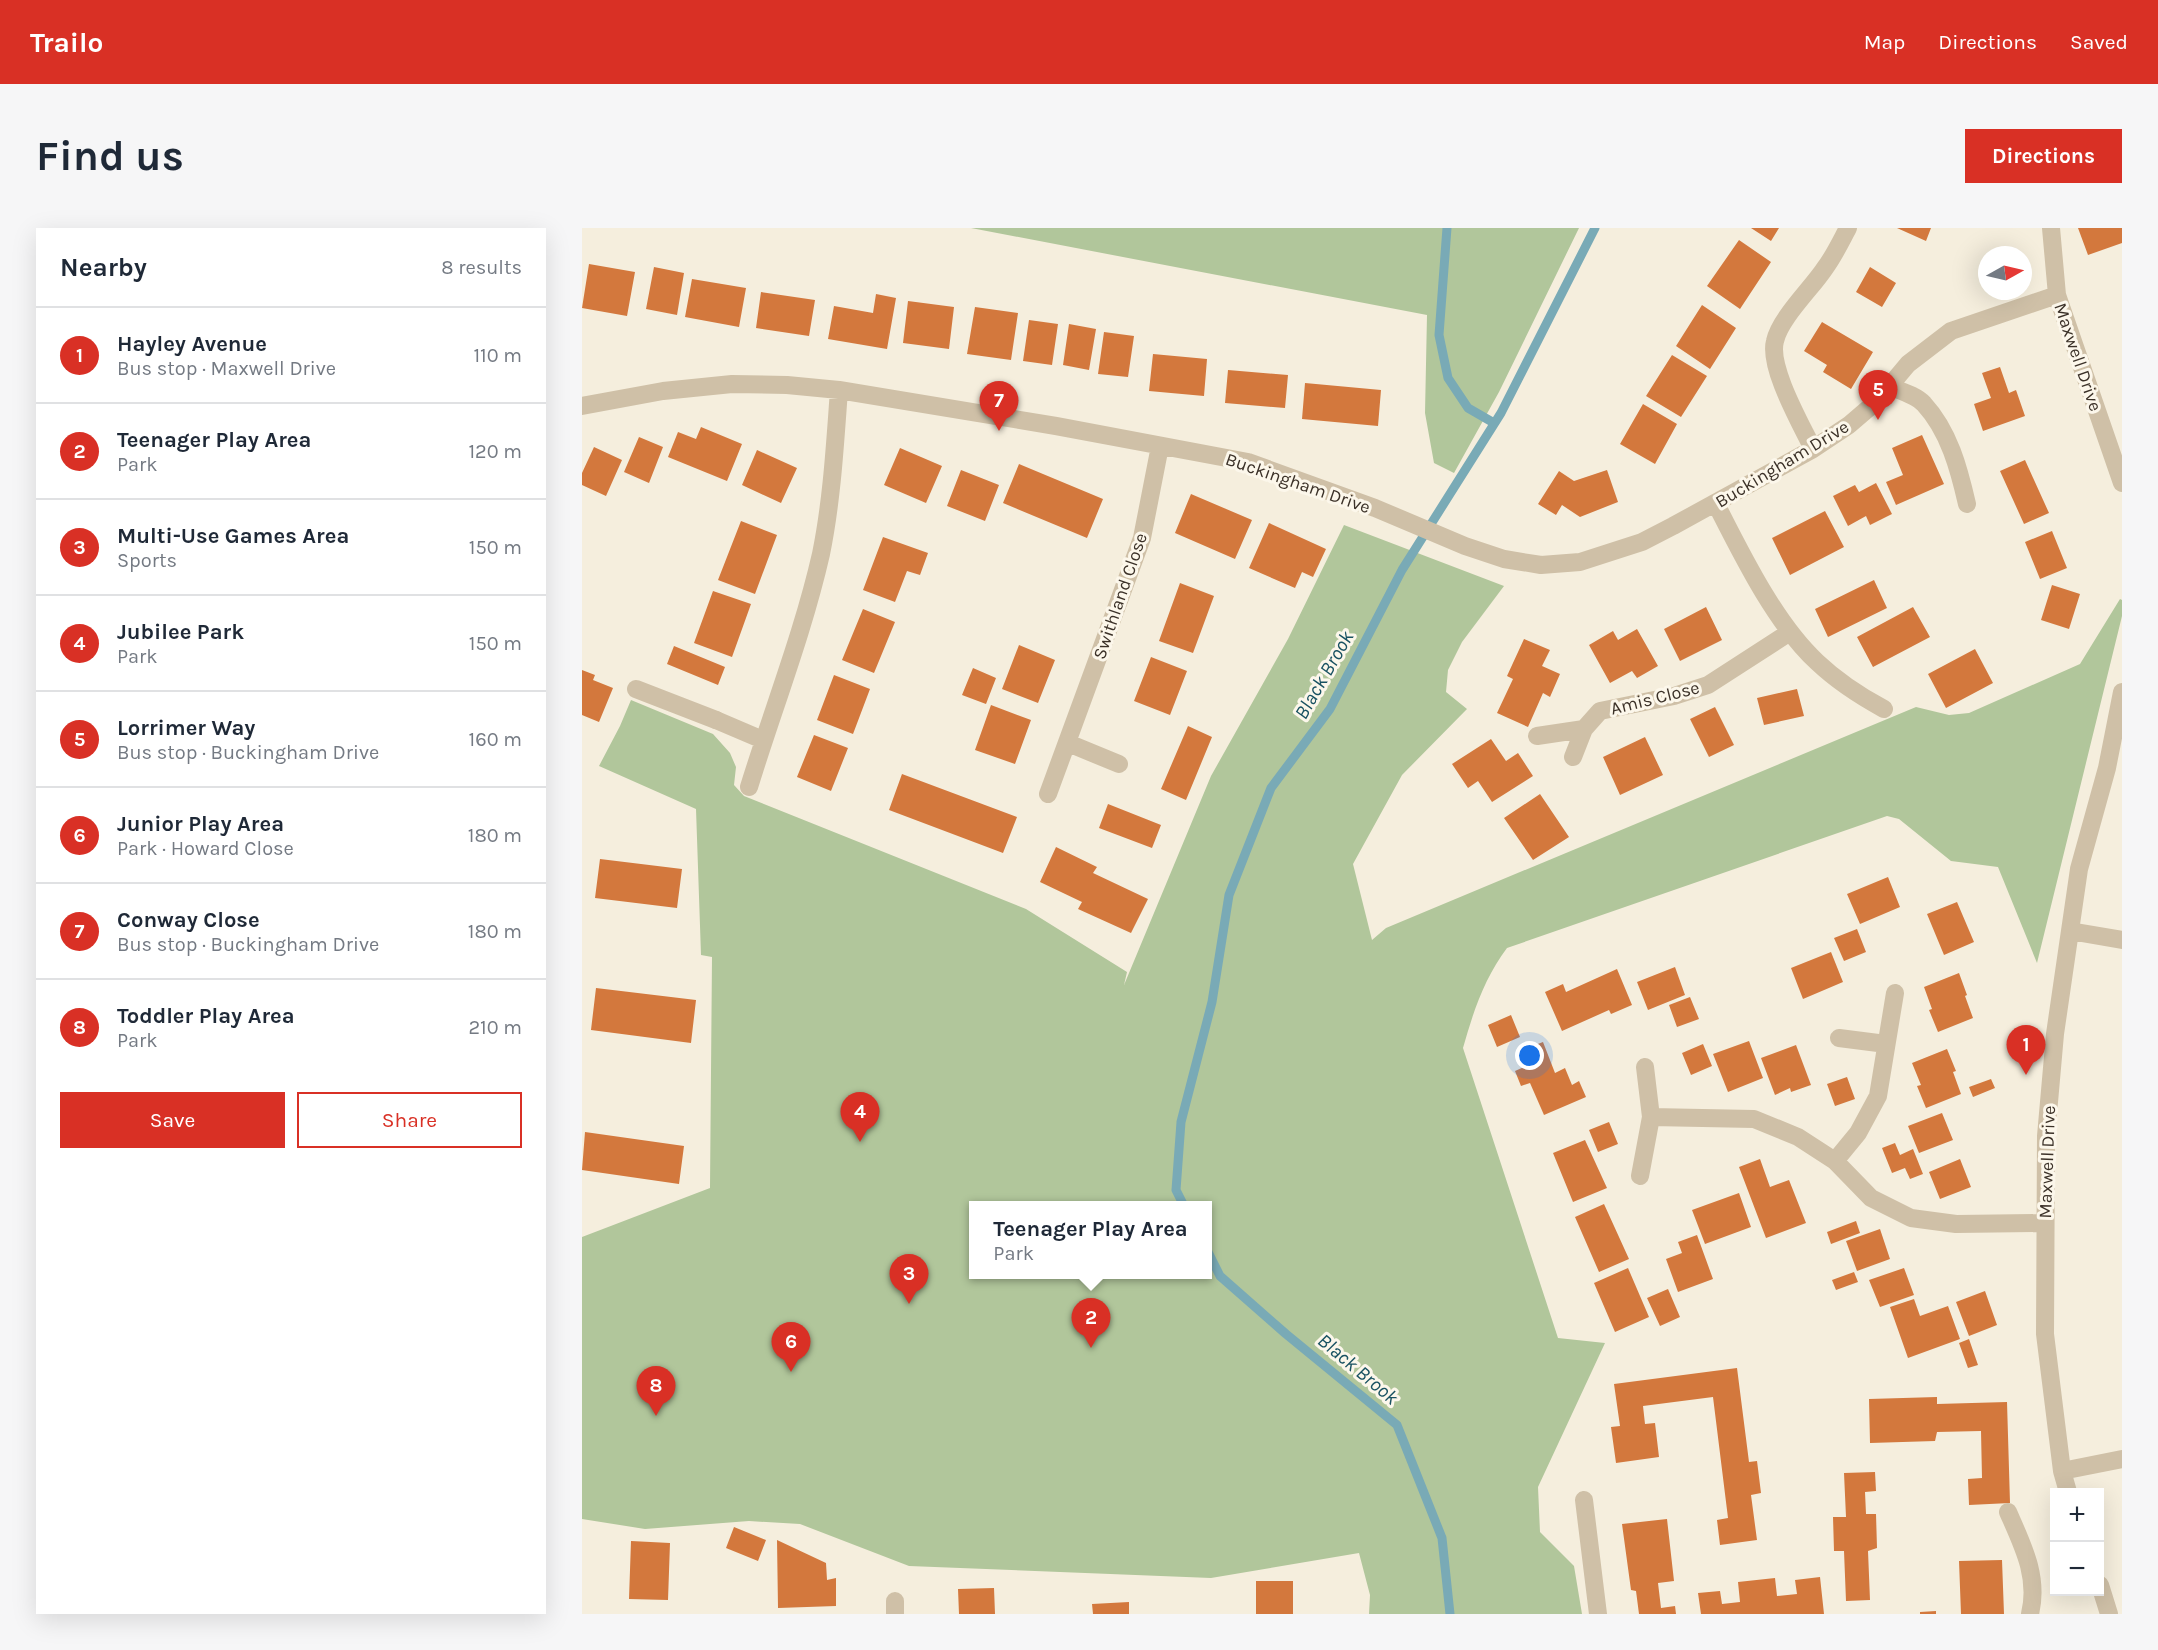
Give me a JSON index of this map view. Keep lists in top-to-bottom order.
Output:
{
  "streets": {
    "street": [
      "Maxwell Drive",
      "Buckingham Drive",
      "Swithland Close",
      "Amis Close"
    ]
  },
  "crossings": [
    ["Maxwell Drive", "Buckingham Drive"],
    ["Buckingham Drive", "Swithland Close"]
  ],
  "water": ["Black Brook"],
  "north": "right",
  "page": {
    "header": "Trailo",
    "nav": ["Map", "Directions", "Saved"],
    "buttons": [
      "Directions",
      ["Save", "Share"]
    ],
    "title": "Find us",
    "heading": ["Nearby", "8 results"],
    "list": [
      {
        "mark": "1",
        "name": "Hayley Avenue",
        "note": "Bus stop · Maxwell Drive",
        "value": "110 m"
      },
      {
        "mark": "2",
        "name": "Teenager Play Area",
        "note": "Park",
        "value": "120 m"
      },
      {
        "mark": "3",
        "name": "Multi-Use Games Area",
        "note": "Sports",
        "value": "150 m"
      },
      {
        "mark": "4",
        "name": "Jubilee Park",
        "note": "Park",
        "value": "150 m"
      },
      {
        "mark": "5",
        "name": "Lorrimer Way",
        "note": "Bus stop · Buckingham Drive",
        "value": "160 m"
      },
      {
        "mark": "6",
        "name": "Junior Play Area",
        "note": "Park · Howard Close",
        "value": "180 m"
      },
      {
        "mark": "7",
        "name": "Conway Close",
        "note": "Bus stop · Buckingham Drive",
        "value": "180 m"
      },
      {
        "mark": "8",
        "name": "Toddler Play Area",
        "note": "Park",
        "value": "210 m"
      }
    ],
    "pins": [
      "5",
      "7",
      "1",
      "4",
      "3",
      "2",
      "6",
      "8"
    ],
    "popup": ["Teenager Play Area", "Park"],
    "map_buttons": ["+", "−"]
  }
}
